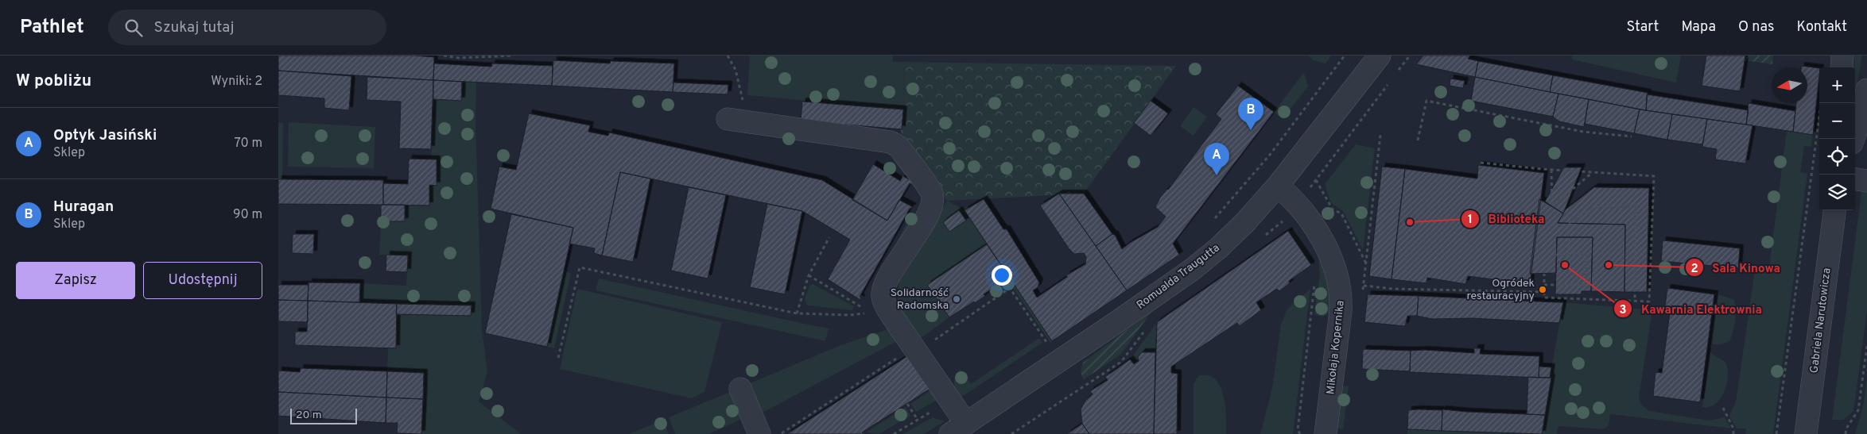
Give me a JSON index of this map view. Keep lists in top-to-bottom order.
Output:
{
  "streets": {
    "street": ["Romualda Traugutta", "Gabriela Narutowicza", "Mikołaja Kopernika"]
  },
  "crossings": [
    ["Romualda Traugutta", "Mikołaja Kopernika"]
  ],
  "places": [
    "Biblioteka",
    "Kawarnia Elektrownia",
    "Sala Kinowa",
    "Ogródek restauracyjny",
    "Solidarność Radomska"
  ],
  "scale_bar": "20 m",
  "north": "left",
  "page": {
    "header": "Pathlet",
    "search": "Szukaj tutaj",
    "nav": [
      "Start",
      "Mapa",
      "O nas",
      "Kontakt"
    ],
    "heading": ["W pobliżu", "Wyniki: 2"],
    "map_buttons": ["+", "−"],
    "pins": ["B", "A"],
    "list": [
      {
        "mark": "A",
        "name": "Optyk Jasiński",
        "note": "Sklep",
        "value": "70 m"
      },
      {
        "mark": "B",
        "name": "Huragan",
        "note": "Sklep",
        "value": "90 m"
      }
    ],
    "buttons": ["Zapisz", "Udostępnij"],
    "scale": "20 m"
  }
}
